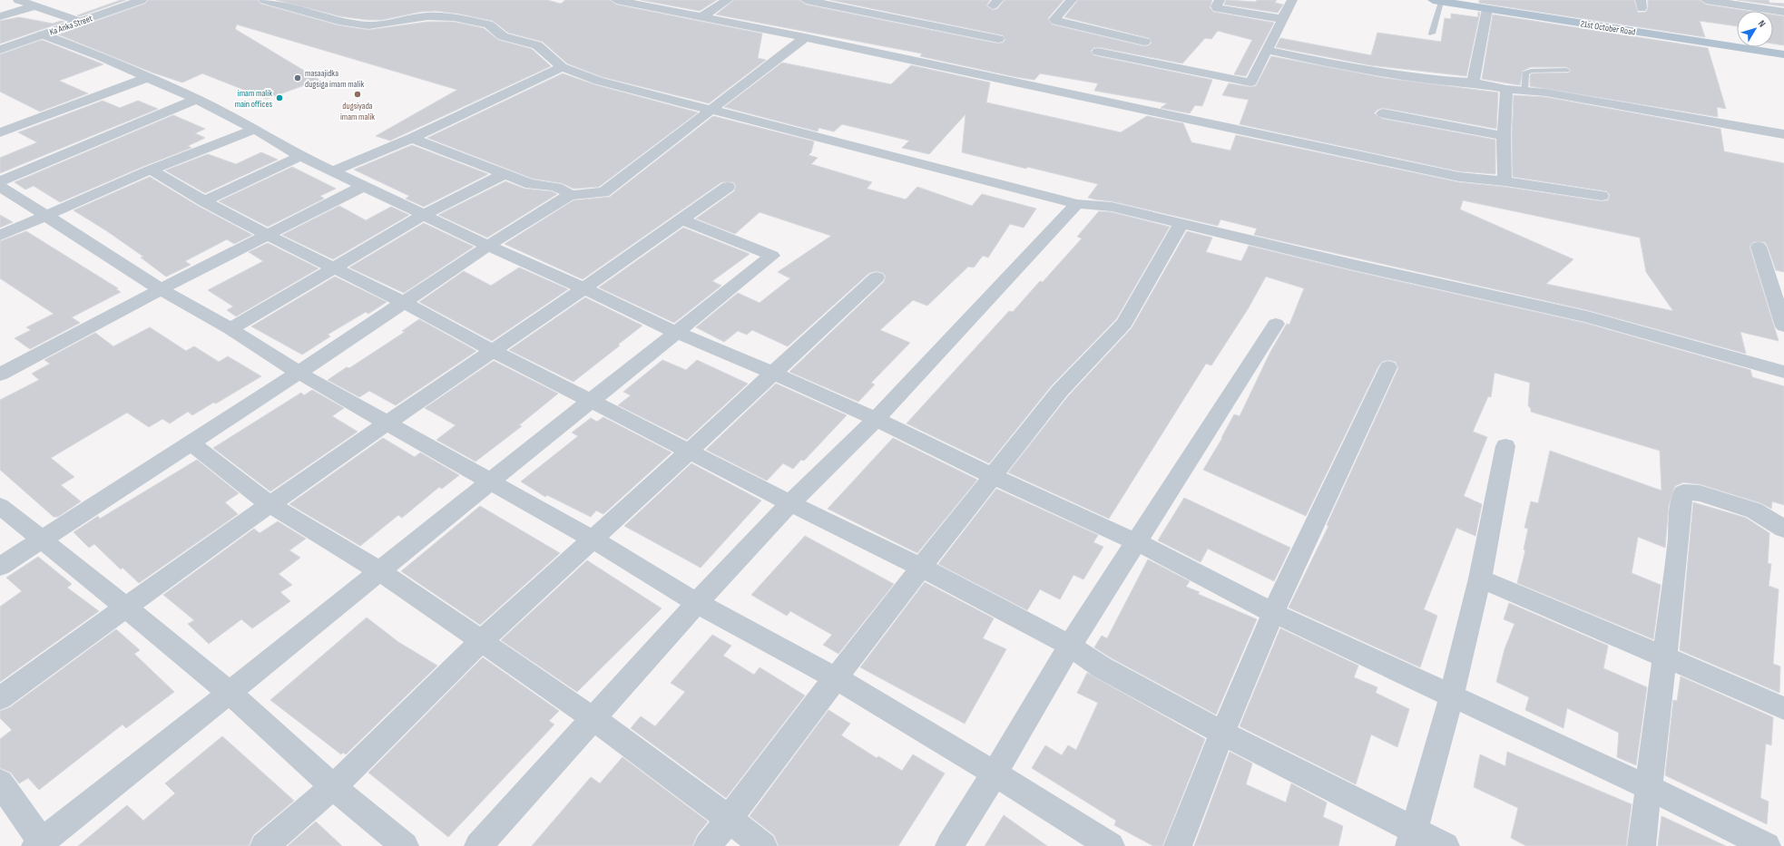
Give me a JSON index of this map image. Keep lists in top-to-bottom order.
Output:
{
  "streets": {
    "main road": ["21st October Road"],
    "street": ["Ka Anka Street"]
  },
  "places": ["masaajidka dugsiga imam malik", "dugsiyada imam malik", "imam malik main offices"],
  "north": "top right"
}
